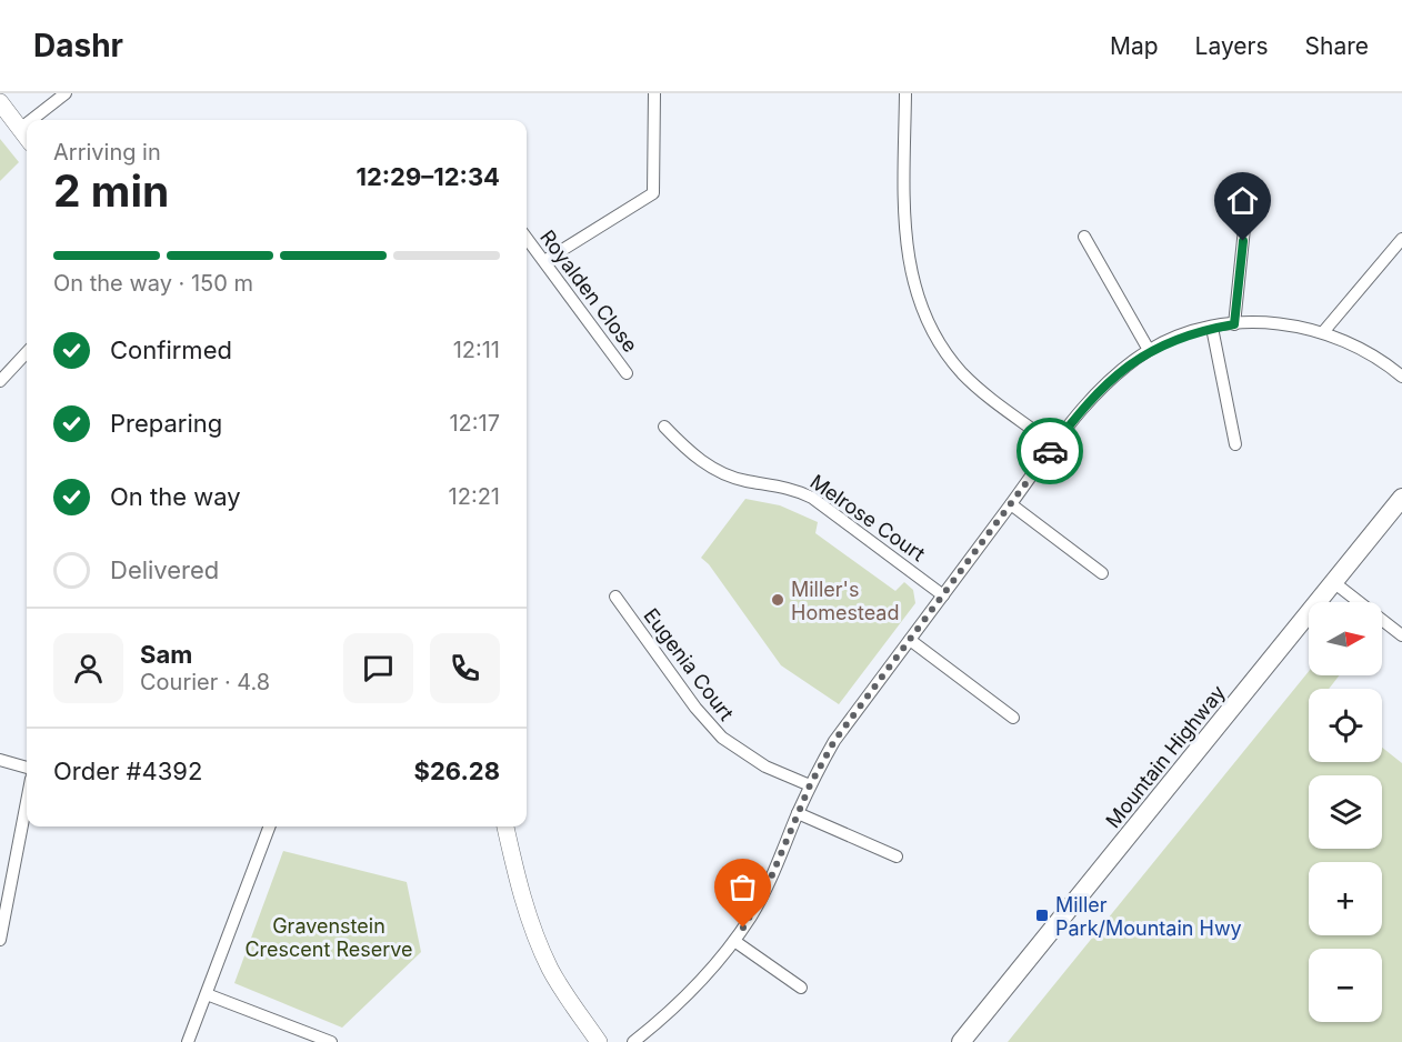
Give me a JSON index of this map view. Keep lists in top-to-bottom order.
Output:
{
  "streets": {
    "main road": ["Mountain Highway"],
    "street": ["Royalden Close", "Melrose Court", "Eugenia Court"]
  },
  "parks": ["Gravenstein Crescent Reserve"],
  "places": {
    "other": ["Miller's Homestead"],
    "transit": ["Miller Park/Mountain Hwy"]
  },
  "north": "right",
  "page": {
    "header": "Dashr",
    "nav": ["Map", "Layers", "Share"],
    "heading": ["2 min", "Arriving in", "12:29–12:34"],
    "panel": [
      "Sam",
      "Courier · 4.8",
      "Order #4392",
      "$26.28"
    ],
    "bar": "On the way · 150 m",
    "list": [
      ["Confirmed", "12:11"],
      ["Preparing", "12:17"],
      ["On the way", "12:21"],
      "Delivered"
    ],
    "map_buttons": ["+", "−"]
  }
}
